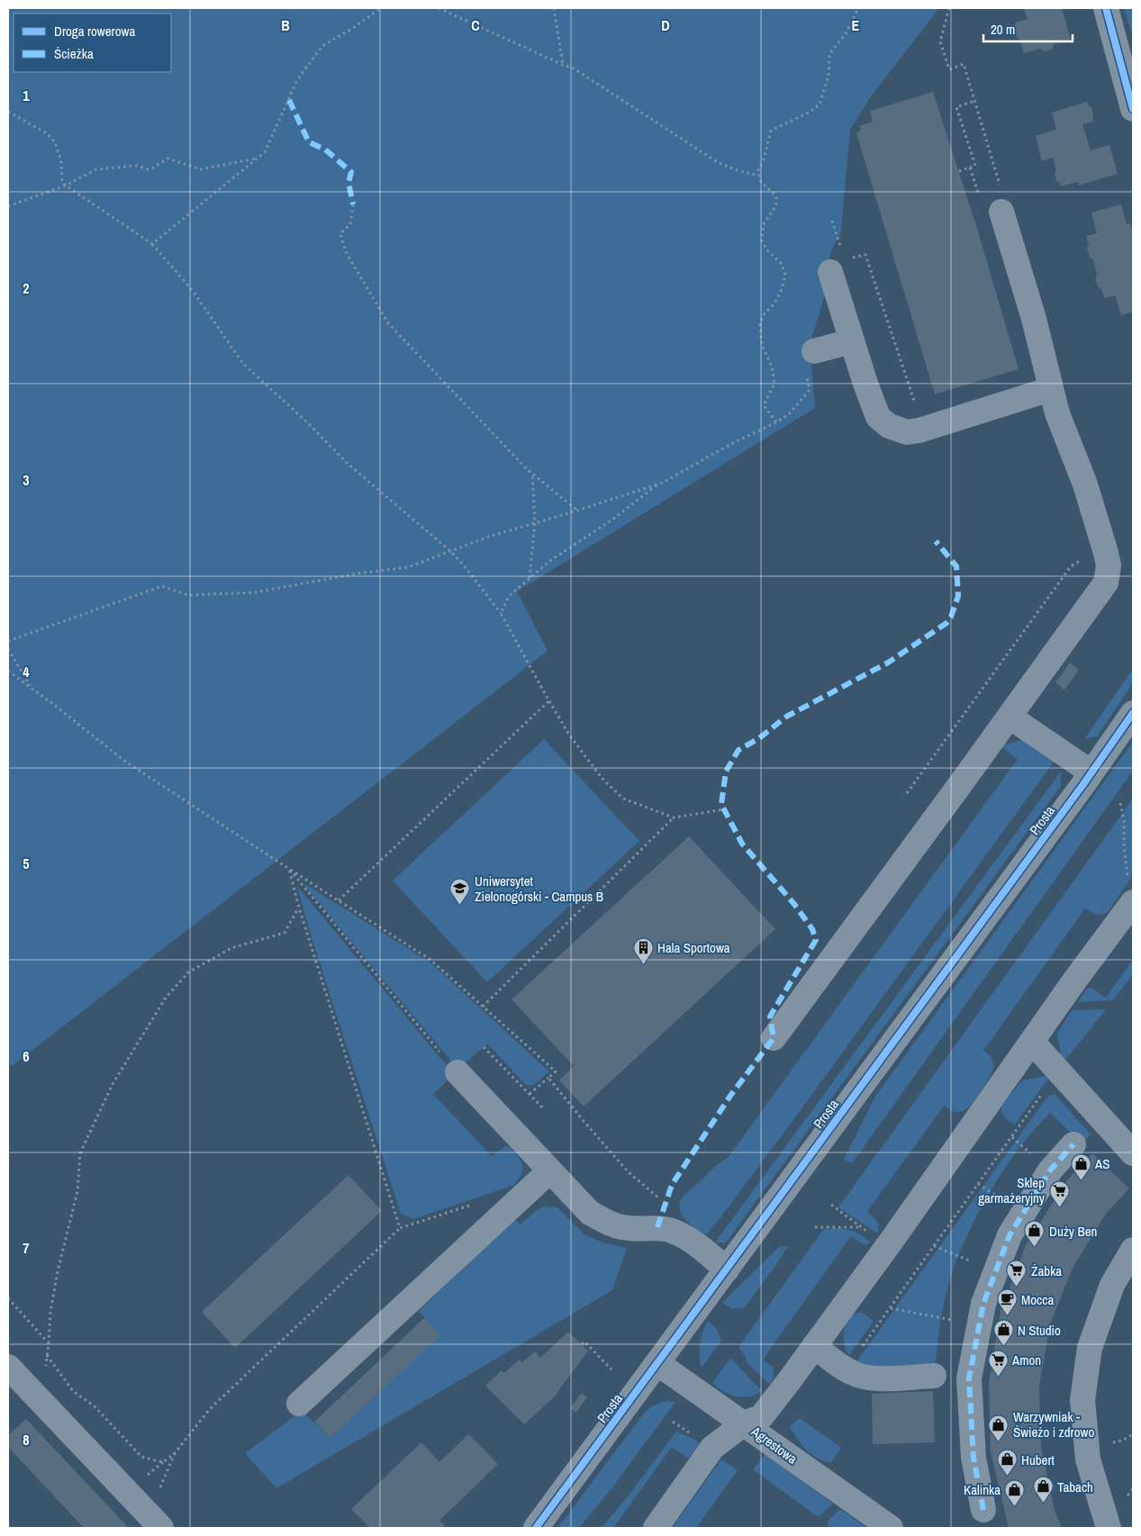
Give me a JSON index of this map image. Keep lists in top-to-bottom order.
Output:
{
  "streets": {
    "street": ["Prosta", "Agrestowa"]
  },
  "crossings": [
    ["Prosta", "Agrestowa"]
  ],
  "places": {
    "school or university": ["Uniwersytet Zielonogórski - Campus B"],
    "building": ["Hala Sportowa"],
    "shop": [
      "AS",
      "Duży Ben",
      "N Studio",
      "Warzywniak - Świeżo i zdrowo",
      "Hubert",
      "Tabach",
      "Kalinka"
    ],
    "supermarket": ["Sklep garmażeryjny", "Żabka", "Amon"],
    "cafe": ["Mocca"]
  },
  "legend": ["Droga rowerowa", "Ścieżka"],
  "scale_bar": "20 m",
  "grid": {
    "columns": [
      "B",
      "C",
      "D",
      "E"
    ],
    "rows": [
      "1",
      "2",
      "3",
      "4",
      "5",
      "6",
      "7",
      "8"
    ]
  }
}
